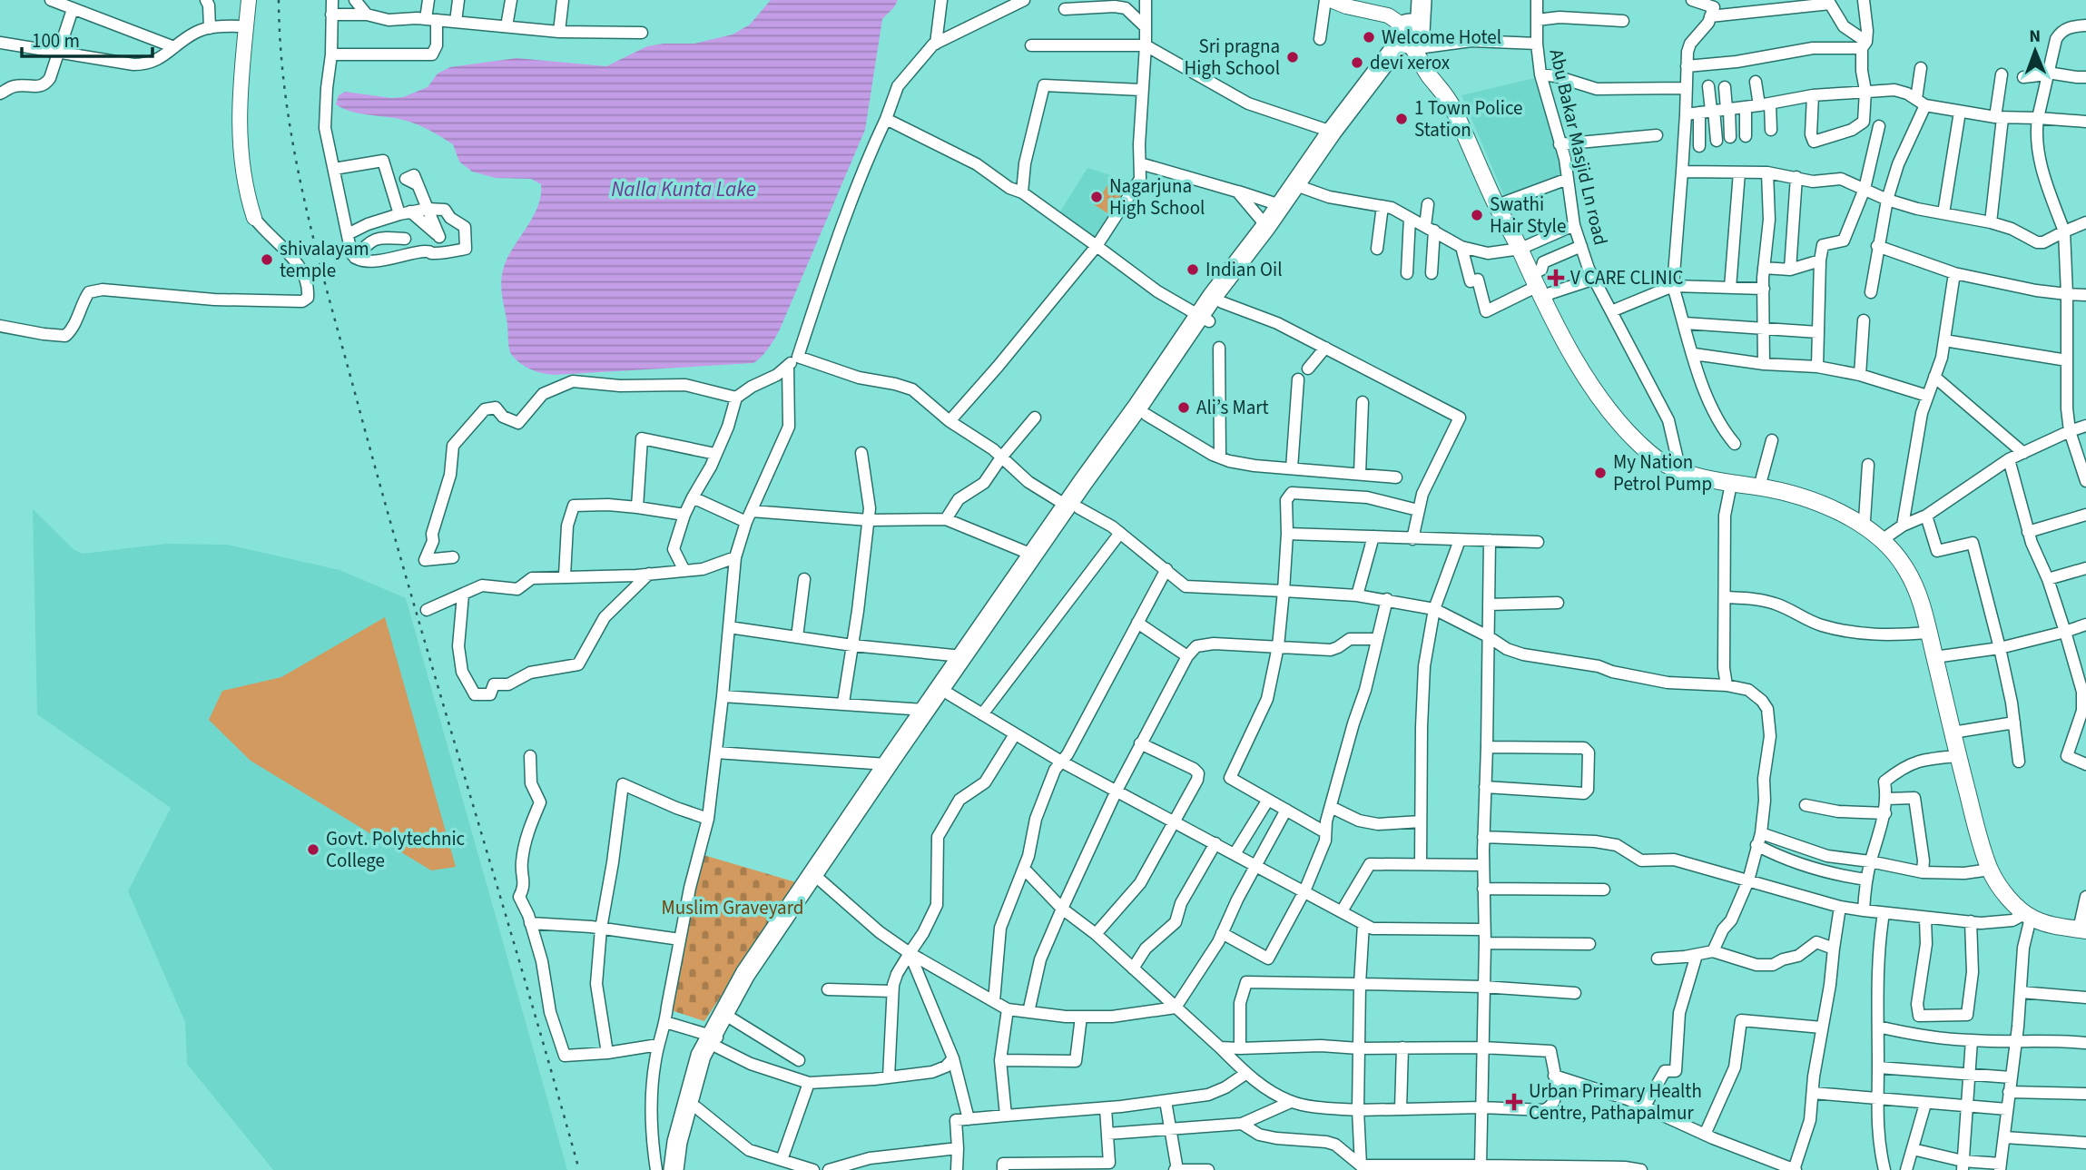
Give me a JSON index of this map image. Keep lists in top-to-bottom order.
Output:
{
  "streets": {
    "street": ["Abu Bakar Masjid Ln road"]
  },
  "water": ["Nalla Kunta Lake"],
  "parks": ["Muslim Graveyard"],
  "places": {
    "other": [
      "Welcome Hotel",
      "Sri pragna High School",
      "devi xerox",
      "1 Town Police Station",
      "Nagarjuna High School",
      "Swathi Hair Style",
      "shivalayam temple",
      "Indian Oil",
      "Ali’s Mart",
      "My Nation Petrol Pump",
      "Govt. Polytechnic College"
    ],
    "health": ["V CARE CLINIC", "Urban Primary Health Centre, Pathapalmur"]
  },
  "scale_bar": "100 m",
  "north": "top"
}
